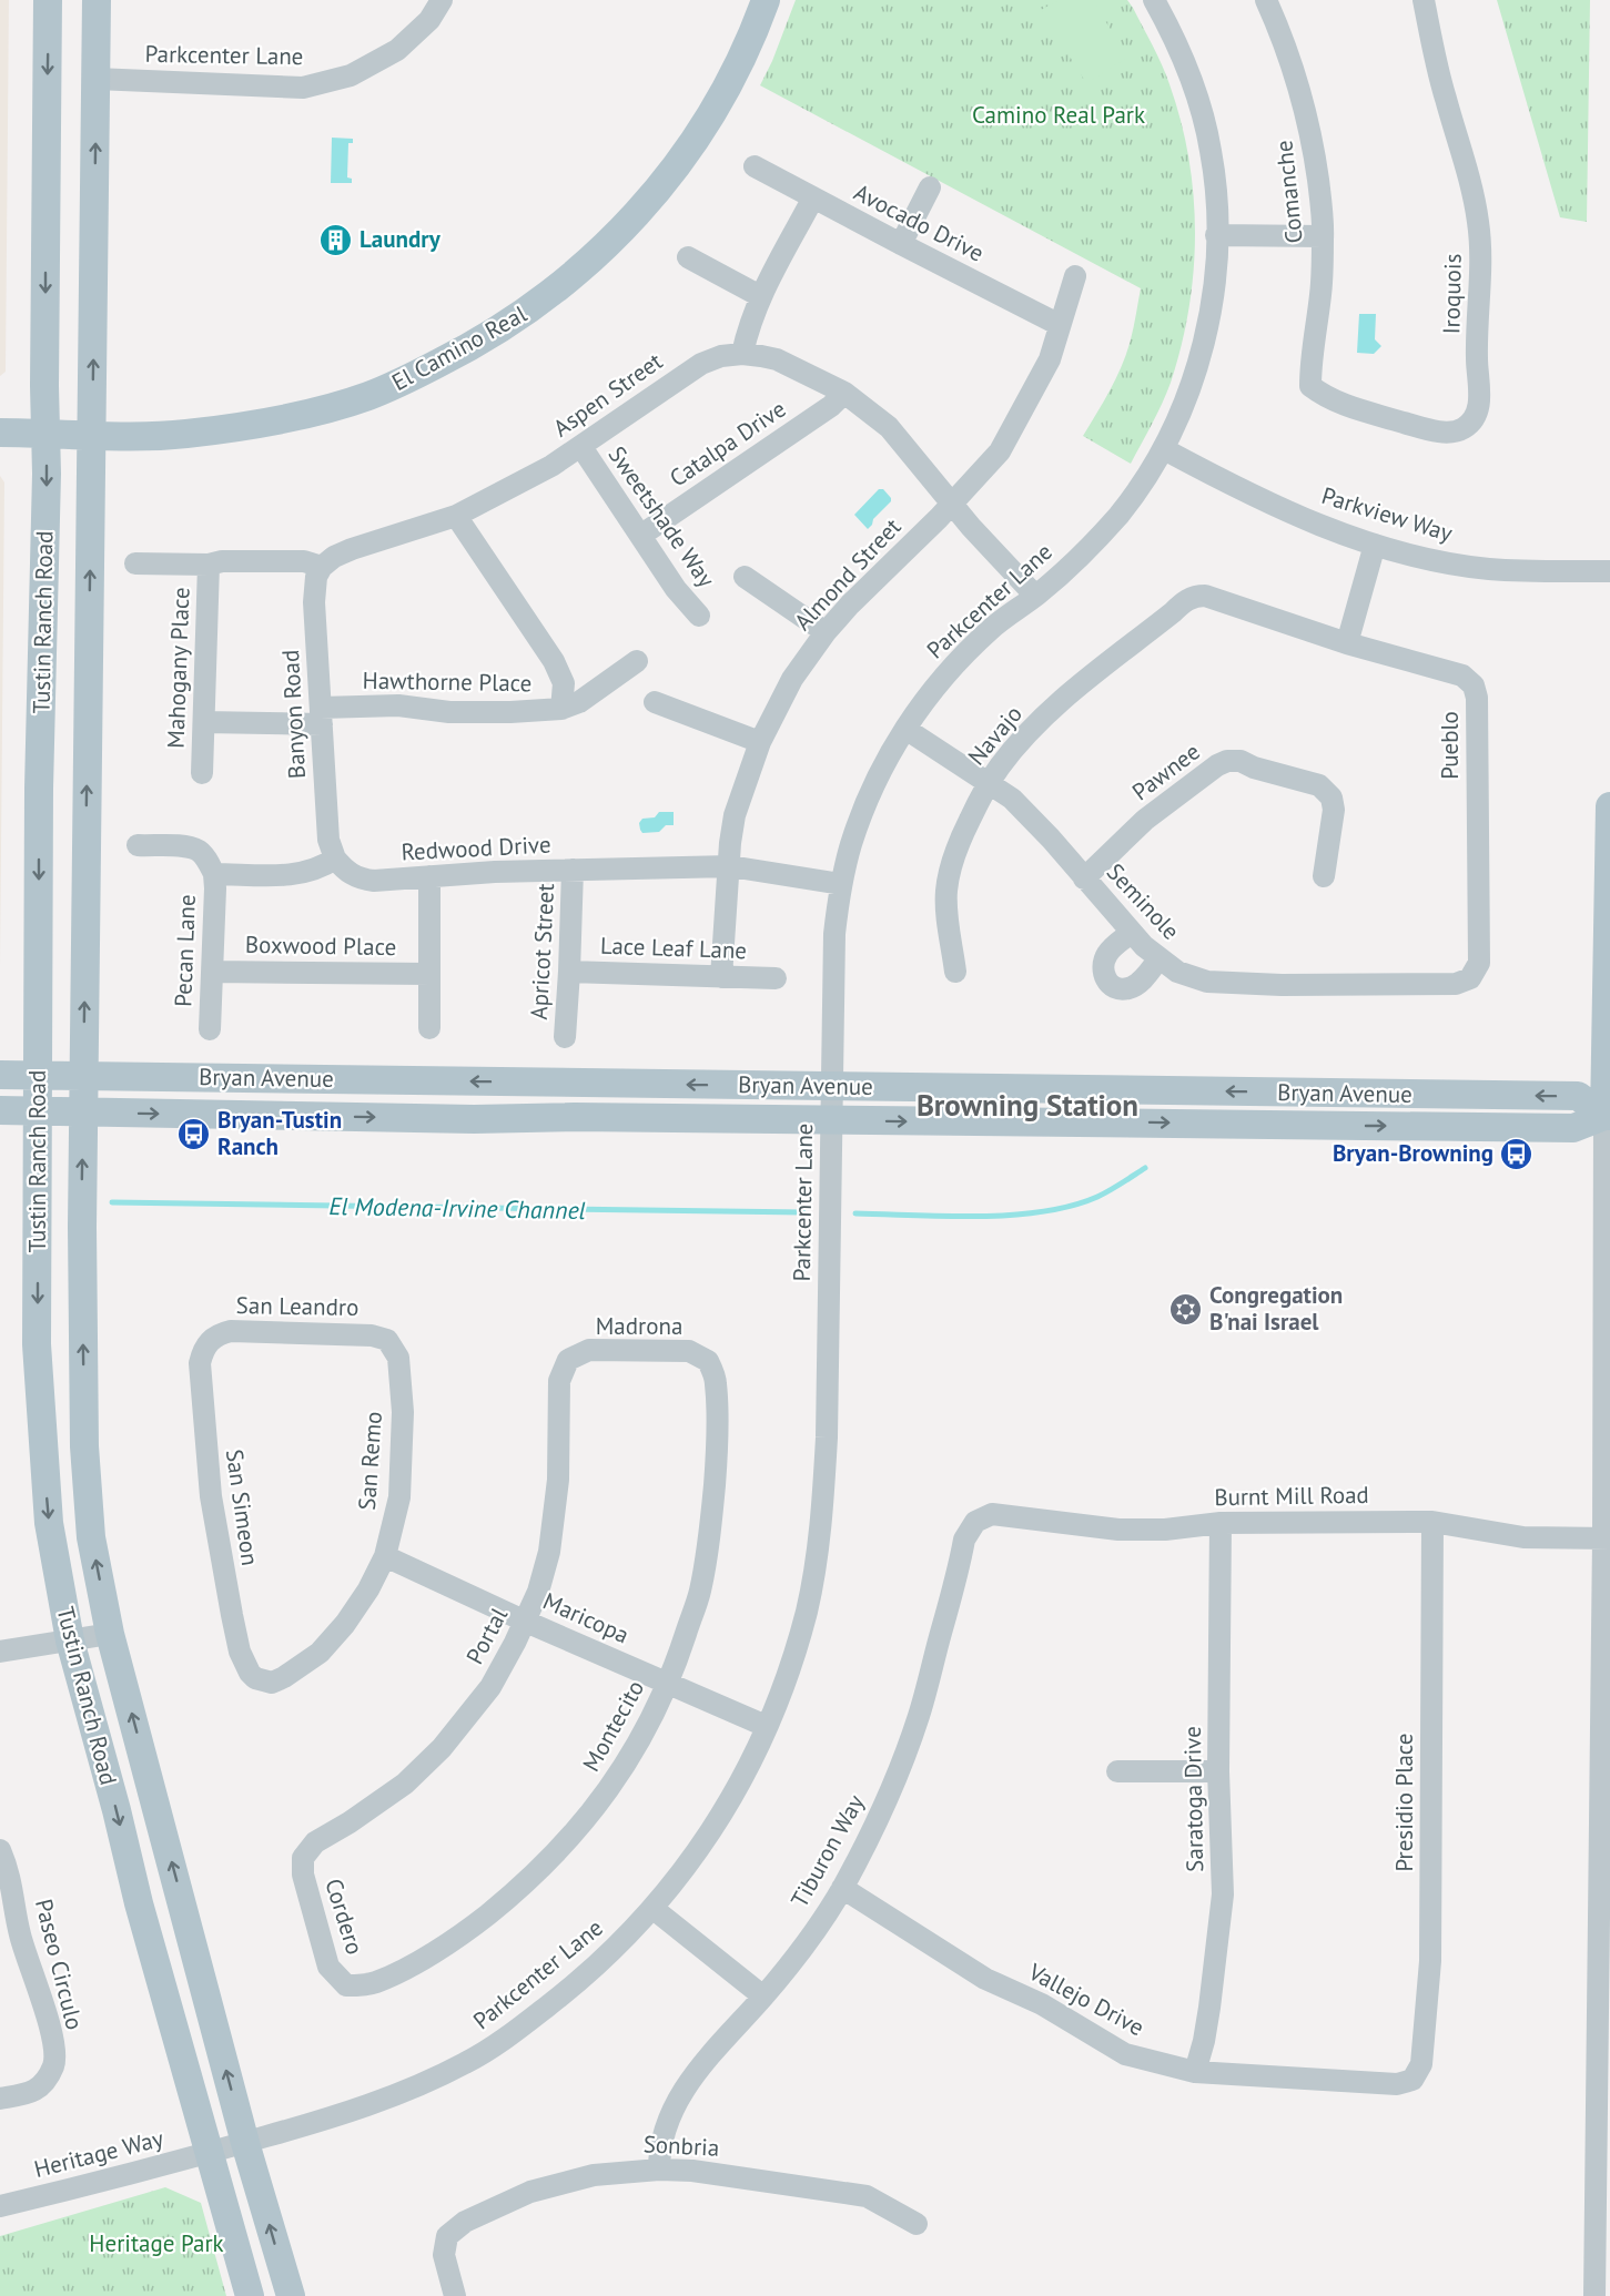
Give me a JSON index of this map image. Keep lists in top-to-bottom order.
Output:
{
  "streets": {
    "main road": ["El Camino Real", "Tustin Ranch Road", "Bryan Avenue"],
    "street": [
      "Parkcenter Lane",
      "Comanche",
      "Avocado Drive",
      "Iroquois",
      "Aspen Street",
      "Catalpa Drive",
      "Parkview Way",
      "Sweetshade Way",
      "Almond Street",
      "Mahogany Place",
      "Hawthorne Place",
      "Banyon Road",
      "Navajo",
      "Pueblo",
      "Pawnee",
      "Redwood Drive",
      "Seminole",
      "Boxwood Place",
      "Lace Leaf Lane",
      "Pecan Lane",
      "Apricot Street",
      "San Leandro",
      "Madrona",
      "San Remo",
      "Burnt Mill Road",
      "San Simeon",
      "Maricopa",
      "Portal",
      "Montecito",
      "Saratoga Drive",
      "Presidio Place",
      "Tiburon Way",
      "Cordero",
      "Paseo Circulo",
      "Vallejo Drive",
      "Sonbria",
      "Heritage Way"
    ]
  },
  "crossings": [
    ["Parkcenter Lane", "Aspen Street"],
    ["Parkcenter Lane", "Parkview Way"],
    ["Parkcenter Lane", "Tustin Ranch Road"],
    ["Parkcenter Lane", "Redwood Drive"],
    ["Parkcenter Lane", "Seminole"],
    ["Parkcenter Lane", "Bryan Avenue"],
    ["Parkcenter Lane", "Maricopa"],
    ["Parkcenter Lane", "Heritage Way"],
    ["Comanche", "Iroquois"],
    ["Avocado Drive", "Almond Street"],
    ["El Camino Real", "Tustin Ranch Road"],
    ["Aspen Street", "Catalpa Drive"],
    ["Aspen Street", "Sweetshade Way"],
    ["Aspen Street", "Almond Street"],
    ["Aspen Street", "Banyon Road"],
    ["Catalpa Drive", "Sweetshade Way"],
    ["Almond Street", "Redwood Drive"],
    ["Almond Street", "Lace Leaf Lane"],
    ["Tustin Ranch Road", "Bryan Avenue"],
    ["Tustin Ranch Road", "Heritage Way"],
    ["Mahogany Place", "Hawthorne Place"],
    ["Hawthorne Place", "Banyon Road"],
    ["Banyon Road", "Redwood Drive"],
    ["Navajo", "Pueblo"],
    ["Navajo", "Seminole"],
    ["Pueblo", "Seminole"],
    ["Pawnee", "Seminole"],
    ["Redwood Drive", "Apricot Street"],
    ["Boxwood Place", "Pecan Lane"],
    ["Lace Leaf Lane", "Apricot Street"],
    ["San Leandro", "San Remo"],
    ["San Leandro", "San Simeon"],
    ["Madrona", "Portal"],
    ["Madrona", "Montecito"],
    ["San Remo", "San Simeon"],
    ["San Remo", "Maricopa"],
    ["Burnt Mill Road", "Saratoga Drive"],
    ["Burnt Mill Road", "Presidio Place"],
    ["Burnt Mill Road", "Tiburon Way"],
    ["Maricopa", "Portal"],
    ["Maricopa", "Montecito"],
    ["Portal", "Cordero"],
    ["Montecito", "Cordero"],
    ["Saratoga Drive", "Vallejo Drive"],
    ["Presidio Place", "Vallejo Drive"],
    ["Tiburon Way", "Vallejo Drive"],
    ["Tiburon Way", "Sonbria"]
  ],
  "districts": ["Browning Station"],
  "water": ["El Modena-Irvine Channel"],
  "parks": ["Camino Real Park", "Heritage Park"],
  "places": {
    "building": ["Laundry"],
    "bus stop": ["Bryan-Tustin Ranch", "Bryan-Browning"],
    "synagogue": ["Congregation B'nai Israel"]
  }
}
